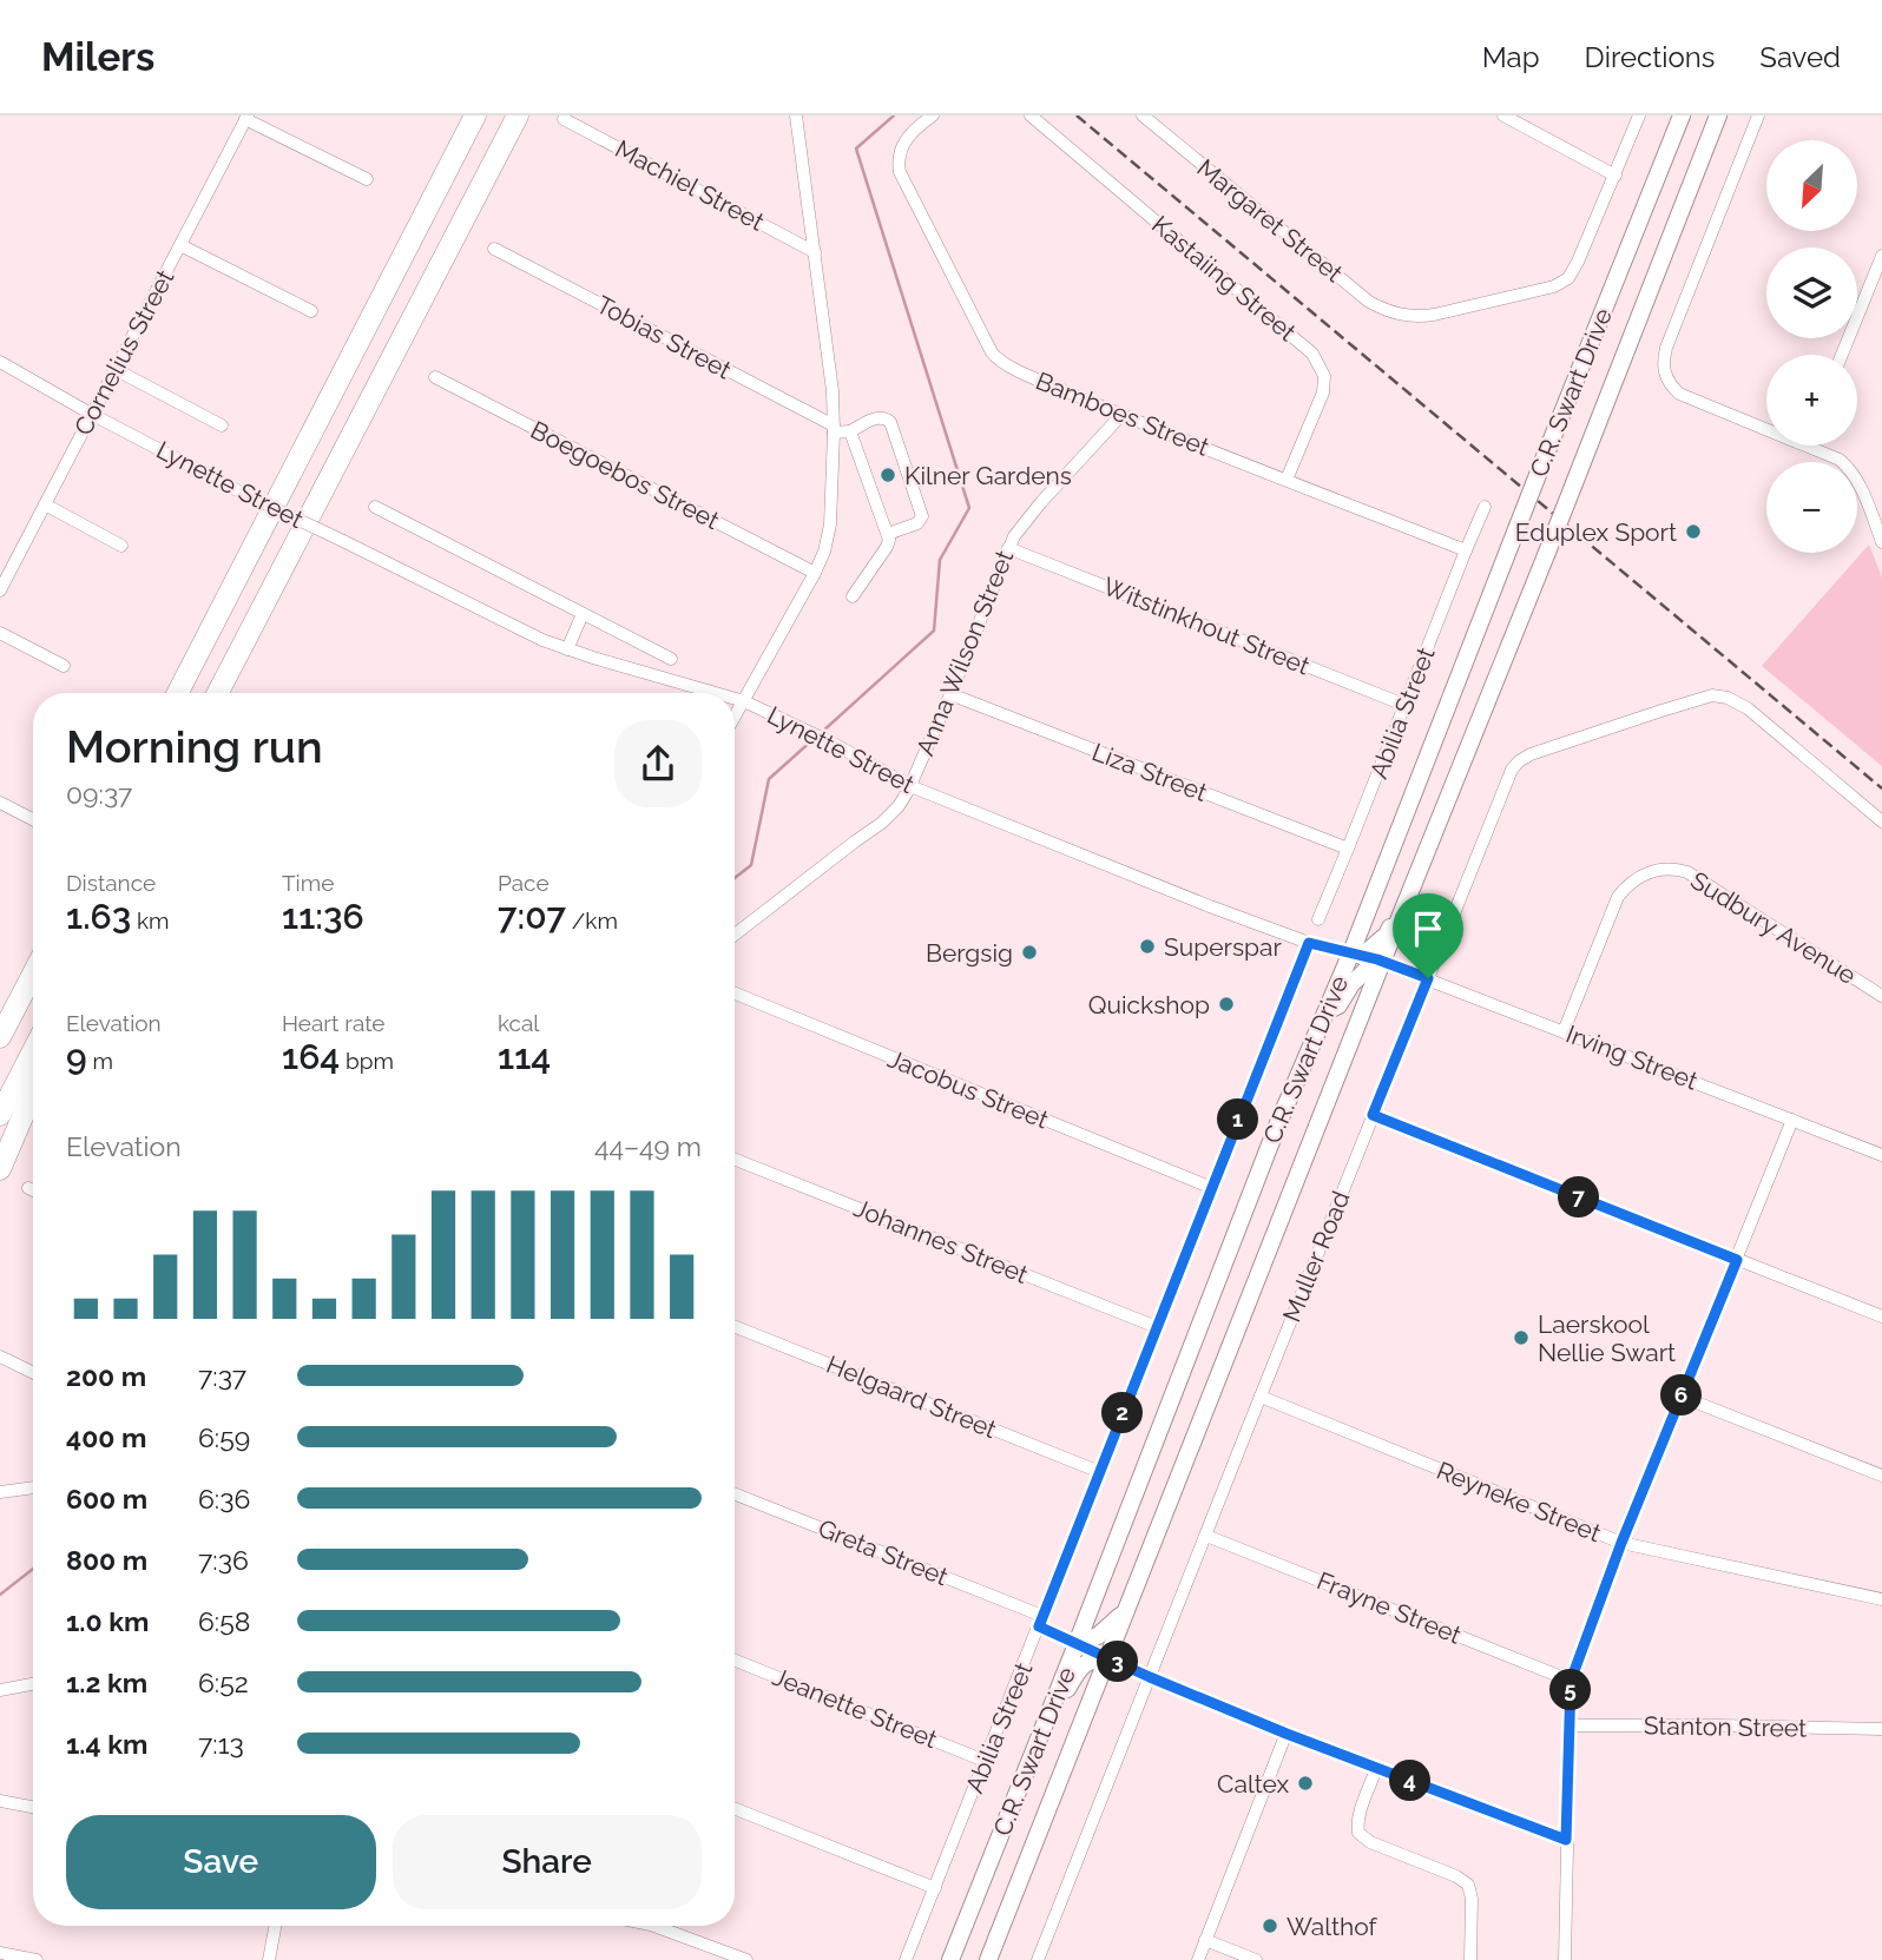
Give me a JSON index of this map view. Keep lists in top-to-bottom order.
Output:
{
  "streets": {
    "main road": ["C.R. Swart Drive"],
    "street": [
      "Machiel Street",
      "Margaret Street",
      "Kastaiing Street",
      "Tobias Street",
      "Cornelius Street",
      "Bamboes Street",
      "Boegoebos Street",
      "Lynette Street",
      "Witstinkhout Street",
      "Anna Wilson Street",
      "Abilia Street",
      "Liza Street",
      "Sudbury Avenue",
      "Irving Street",
      "Jacobus Street",
      "Johannes Street",
      "Muller Road",
      "Helgaard Street",
      "Reyneke Street",
      "Greta Street",
      "Frayne Street",
      "Jeanette Street",
      "Stanton Street"
    ]
  },
  "crossings": [
    ["Kastaiing Street", "Bamboes Street"],
    ["Cornelius Street", "Lynette Street"],
    ["C.R. Swart Drive", "Lynette Street"],
    ["C.R. Swart Drive", "Irving Street"],
    ["C.R. Swart Drive", "Greta Street"],
    ["Bamboes Street", "Anna Wilson Street"],
    ["Bamboes Street", "Abilia Street"],
    ["Lynette Street", "Anna Wilson Street"],
    ["Lynette Street", "Abilia Street"],
    ["Lynette Street", "Irving Street"],
    ["Witstinkhout Street", "Anna Wilson Street"],
    ["Witstinkhout Street", "Abilia Street"],
    ["Anna Wilson Street", "Liza Street"],
    ["Abilia Street", "Liza Street"],
    ["Abilia Street", "Jacobus Street"],
    ["Abilia Street", "Johannes Street"],
    ["Abilia Street", "Helgaard Street"],
    ["Abilia Street", "Greta Street"],
    ["Abilia Street", "Jeanette Street"],
    ["Sudbury Avenue", "Irving Street"],
    ["Irving Street", "Muller Road"],
    ["Muller Road", "Reyneke Street"],
    ["Muller Road", "Greta Street"],
    ["Muller Road", "Frayne Street"]
  ],
  "places": [
    "Kilner Gardens",
    "Eduplex Sport",
    "Superspar",
    "Bergsig",
    "Quickshop",
    "Laerskool Nellie Swart",
    "Caltex",
    "Walthof"
  ],
  "north": "bottom left",
  "page": {
    "header": "Milers",
    "nav": ["Map", "Directions", "Saved"],
    "map_buttons": ["+", "−"],
    "heading": ["Morning run", "09:37"],
    "stats": [
      ["Distance", "1.63 km"],
      ["Time", "11:36"],
      ["Pace", "7:07 /km"],
      ["Elevation", "9 m"],
      ["Heart rate", "164 bpm"],
      ["kcal", "114"]
    ],
    "pins": [
      "1",
      "7",
      "6",
      "2",
      "3",
      "5",
      "4"
    ],
    "chart": ["Elevation", "44–49 m"],
    "list": [
      {
        "name": "200 m",
        "note": "7:37"
      },
      {
        "name": "400 m",
        "note": "6:59"
      },
      {
        "name": "600 m",
        "note": "6:36"
      },
      {
        "name": "800 m",
        "note": "7:36"
      },
      {
        "name": "1.0 km",
        "note": "6:58"
      },
      {
        "name": "1.2 km",
        "note": "6:52"
      },
      {
        "name": "1.4 km",
        "note": "7:13"
      }
    ],
    "buttons": ["Save", "Share"]
  }
}
